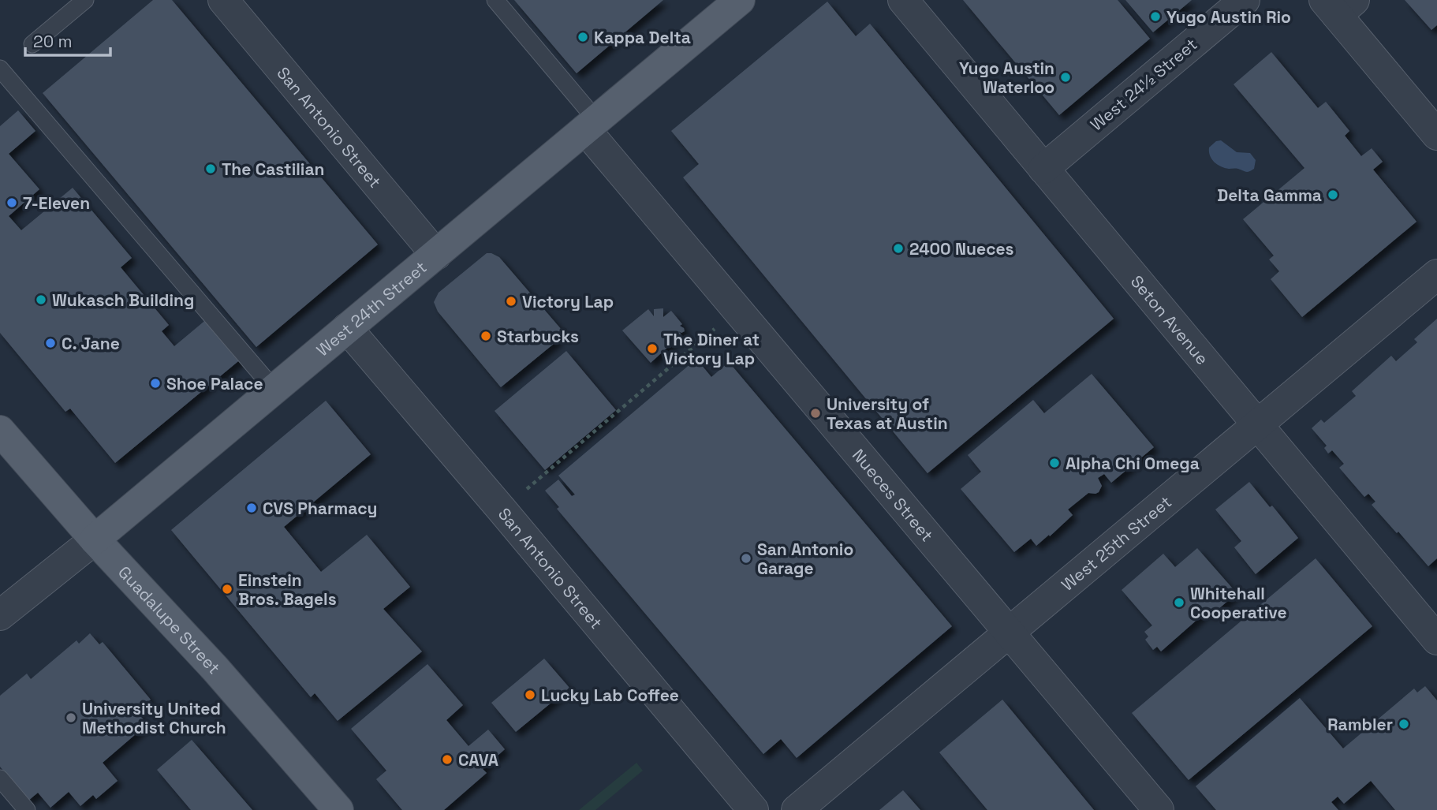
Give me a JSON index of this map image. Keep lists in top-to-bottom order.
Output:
{
  "streets": {
    "main road": ["West 24th Street", "Guadalupe Street"],
    "street": [
      "West 24½ Street",
      "San Antonio Street",
      "Seton Avenue",
      "Nueces Street",
      "West 25th Street"
    ]
  },
  "crossings": [
    ["West 24½ Street", "Seton Avenue"],
    ["San Antonio Street", "West 24th Street"],
    ["West 24th Street", "Nueces Street"],
    ["West 24th Street", "Guadalupe Street"],
    ["Seton Avenue", "West 25th Street"],
    ["Nueces Street", "West 25th Street"]
  ],
  "places": [
    "Yugo Austin Rio",
    "Kappa Delta",
    "Yugo Austin Waterloo",
    "The Castilian",
    "Delta Gamma",
    "7-Eleven",
    "2400 Nueces",
    "Wukasch Building",
    "Victory Lap",
    "Starbucks",
    "C. Jane",
    "The Diner at Victory Lap",
    "Shoe Palace",
    "University of Texas at Austin",
    "Alpha Chi Omega",
    "CVS Pharmacy",
    "San Antonio Garage",
    "Einstein Bros. Bagels",
    "Whitehall Cooperative",
    "Lucky Lab Coffee",
    "University United Methodist Church",
    "Rambler",
    "CAVA"
  ],
  "scale_bar": "20 m"
}
